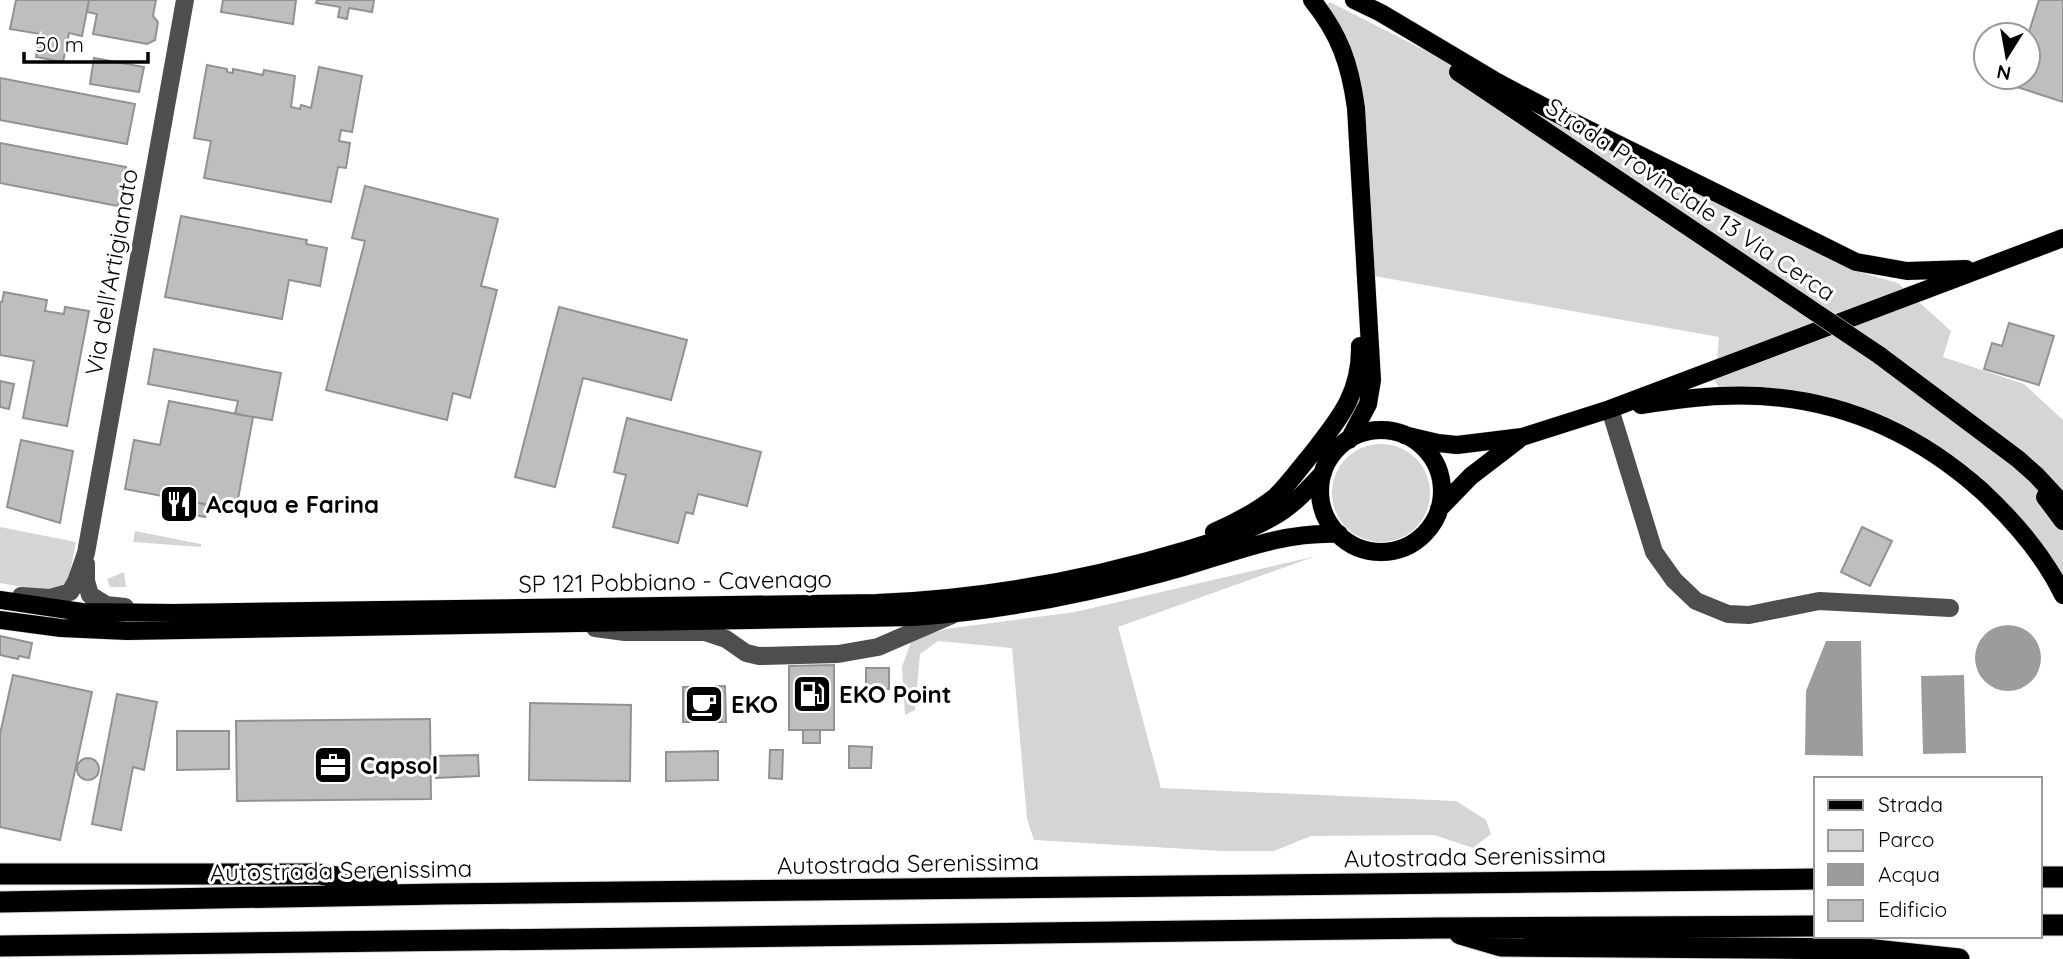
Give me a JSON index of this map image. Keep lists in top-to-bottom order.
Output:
{
  "streets": {
    "highway": ["Autostrada Serenissima"],
    "main road": ["Strada Provinciale 13 Via Cerca", "SP 121 Pobbiano - Cavenago"],
    "street": ["Via dell'Artigianato"]
  },
  "crossings": [
    ["Via dell'Artigianato", "SP 121 Pobbiano - Cavenago"]
  ],
  "places": {
    "restaurant": ["Acqua e Farina"],
    "fuel station": ["EKO Point"],
    "cafe": ["EKO"],
    "office": ["Capsol"]
  },
  "legend": [
    "Strada",
    "Parco",
    "Acqua",
    "Edificio"
  ],
  "scale_bar": "50 m",
  "north": "bottom"
}
